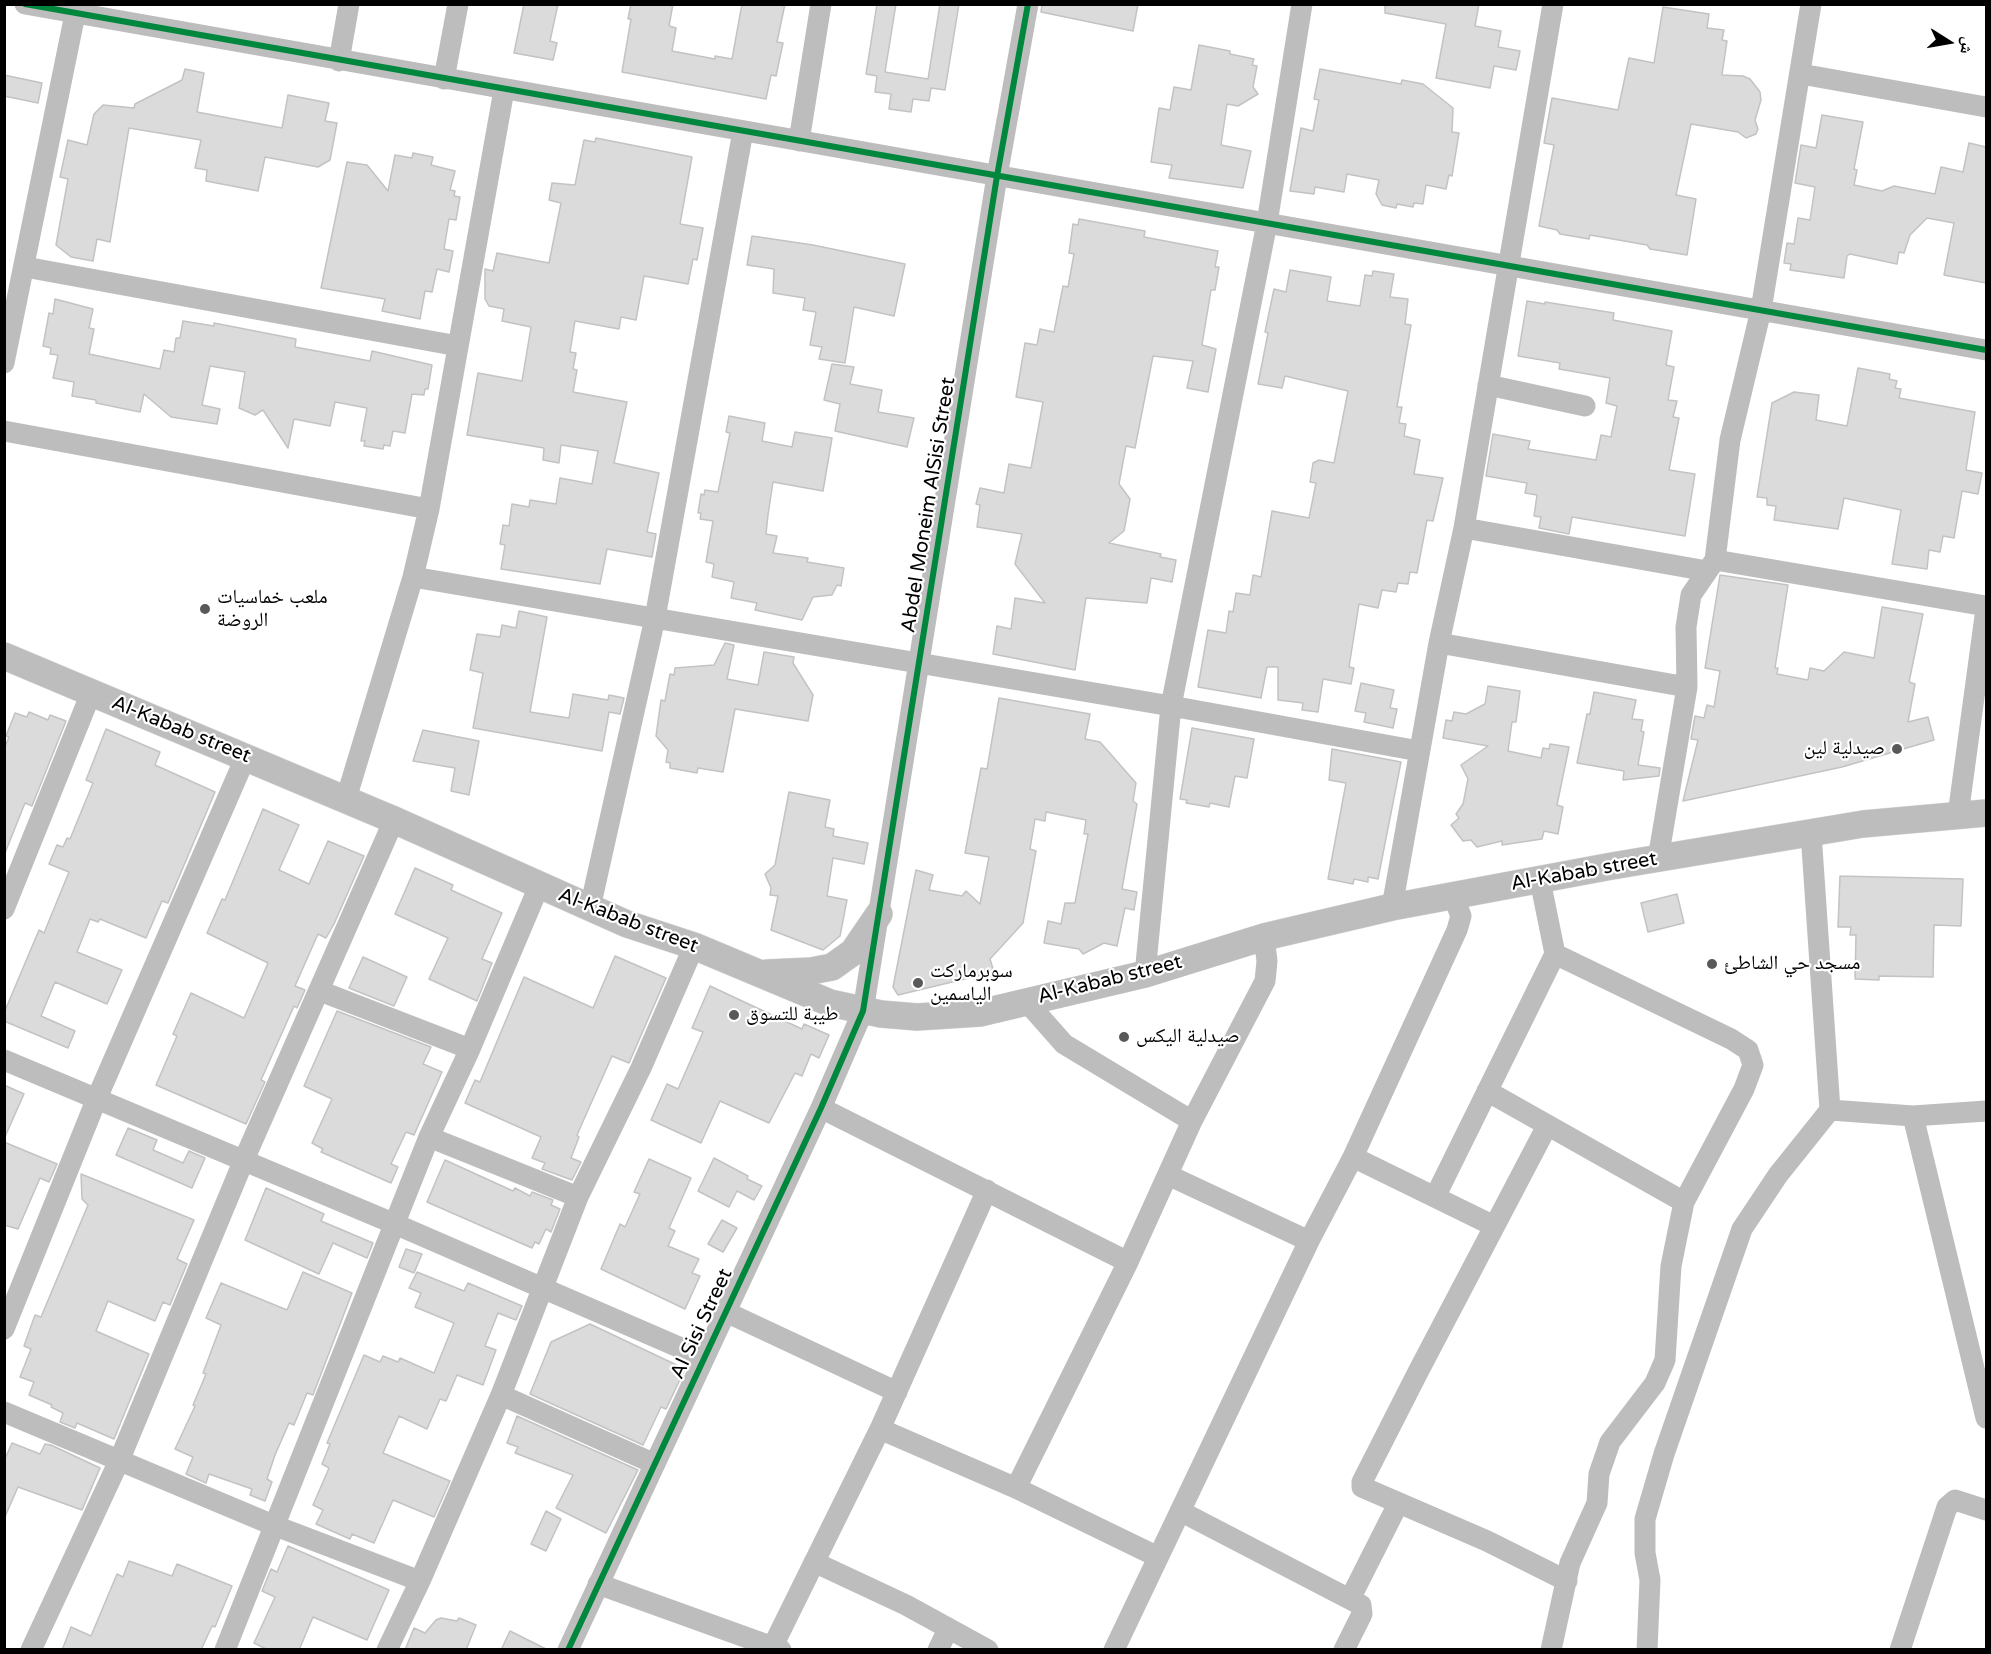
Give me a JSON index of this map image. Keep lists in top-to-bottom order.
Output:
{
  "streets": {
    "main road": ["Al-Kabab street"],
    "street": ["Abdel Moneim AlSisi Street", "Al Sisi Street"]
  },
  "crossings": [
    ["Abdel Moneim AlSisi Street", "Al-Kabab street"],
    ["Abdel Moneim AlSisi Street", "Al Sisi Street"],
    ["Al-Kabab street", "Al Sisi Street"]
  ],
  "places": [
    "ملعب خماسيات الروضة",
    "صيدلية لين",
    "مسجد حي الشاطئ",
    "سوبرماركت الياسمين",
    "طيبة للتسوق",
    "صيدلية اليكس"
  ],
  "north": "right"
}
